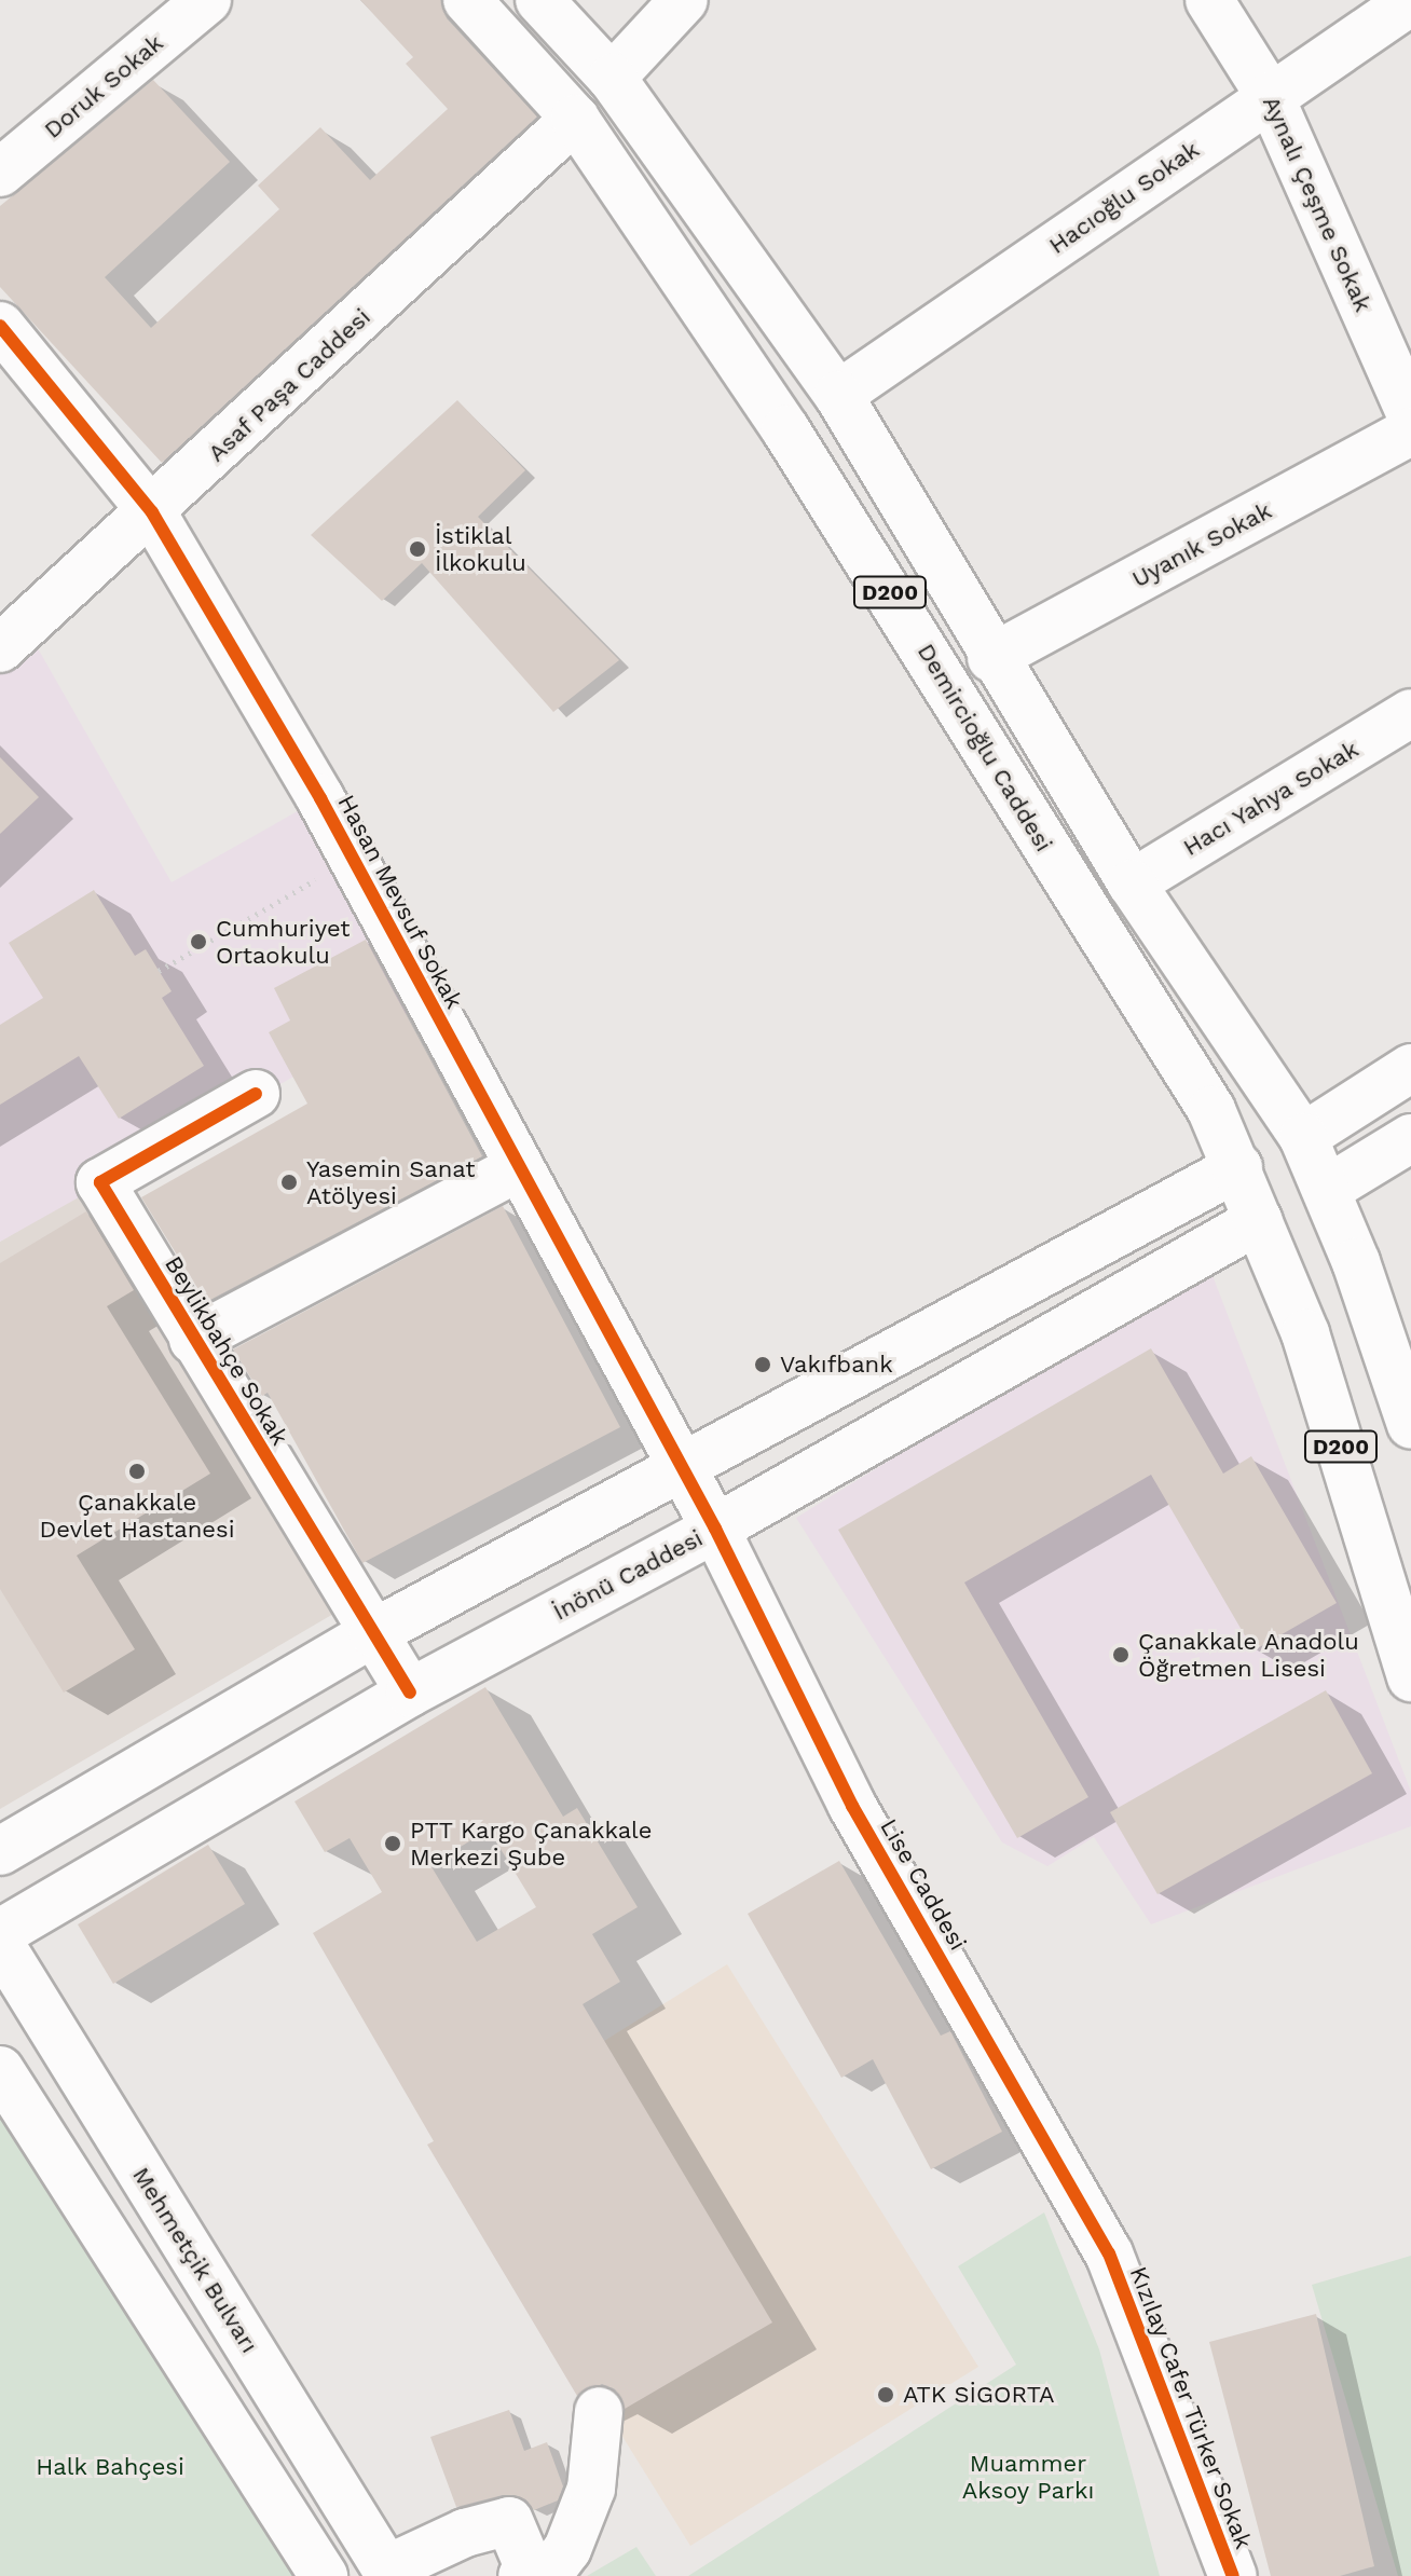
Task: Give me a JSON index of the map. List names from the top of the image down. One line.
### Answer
{"streets":{"main road":["Doruk Sokak","Hacıoğlu Sokak","Aynalı Çeşme Sokak","Asaf Paşa Caddesi","Uyanık Sokak","D200","Demircioğlu Caddesi","Hacı Yahya Sokak","Hasan Mevsuf Sokak","Beylikbahçe Sokak","İnönü Caddesi","Lise Caddesi","Mehmetçik Bulvarı","Kızılay Cafer Türker Sokak"]},"crossings":[["Hacıoğlu Sokak","Aynalı Çeşme Sokak"],["Hacıoğlu Sokak","D200"],["Asaf Paşa Caddesi","Demircioğlu Caddesi"],["Asaf Paşa Caddesi","Hasan Mevsuf Sokak"],["Uyanık Sokak","D200"],["D200","Demircioğlu Caddesi"],["D200","Hacı Yahya Sokak"],["D200","İnönü Caddesi"],["Demircioğlu Caddesi","İnönü Caddesi"],["Hasan Mevsuf Sokak","Beylikbahçe Sokak"],["Hasan Mevsuf Sokak","İnönü Caddesi"],["Hasan Mevsuf Sokak","Lise Caddesi"],["Beylikbahçe Sokak","İnönü Caddesi"],["İnönü Caddesi","Lise Caddesi"],["Lise Caddesi","Kızılay Cafer Türker Sokak"]],"parks":["Muammer Aksoy Parkı","Halk Bahçesi"],"places":["İstiklal İlkokulu","Cumhuriyet Ortaokulu","Yasemin Sanat Atölyesi","Vakıfbank","Çanakkale Devlet Hastanesi","Çanakkale Anadolu Öğretmen Lisesi","PTT Kargo Çanakkale Merkezi Şube","ATK SİGORTA"]}
